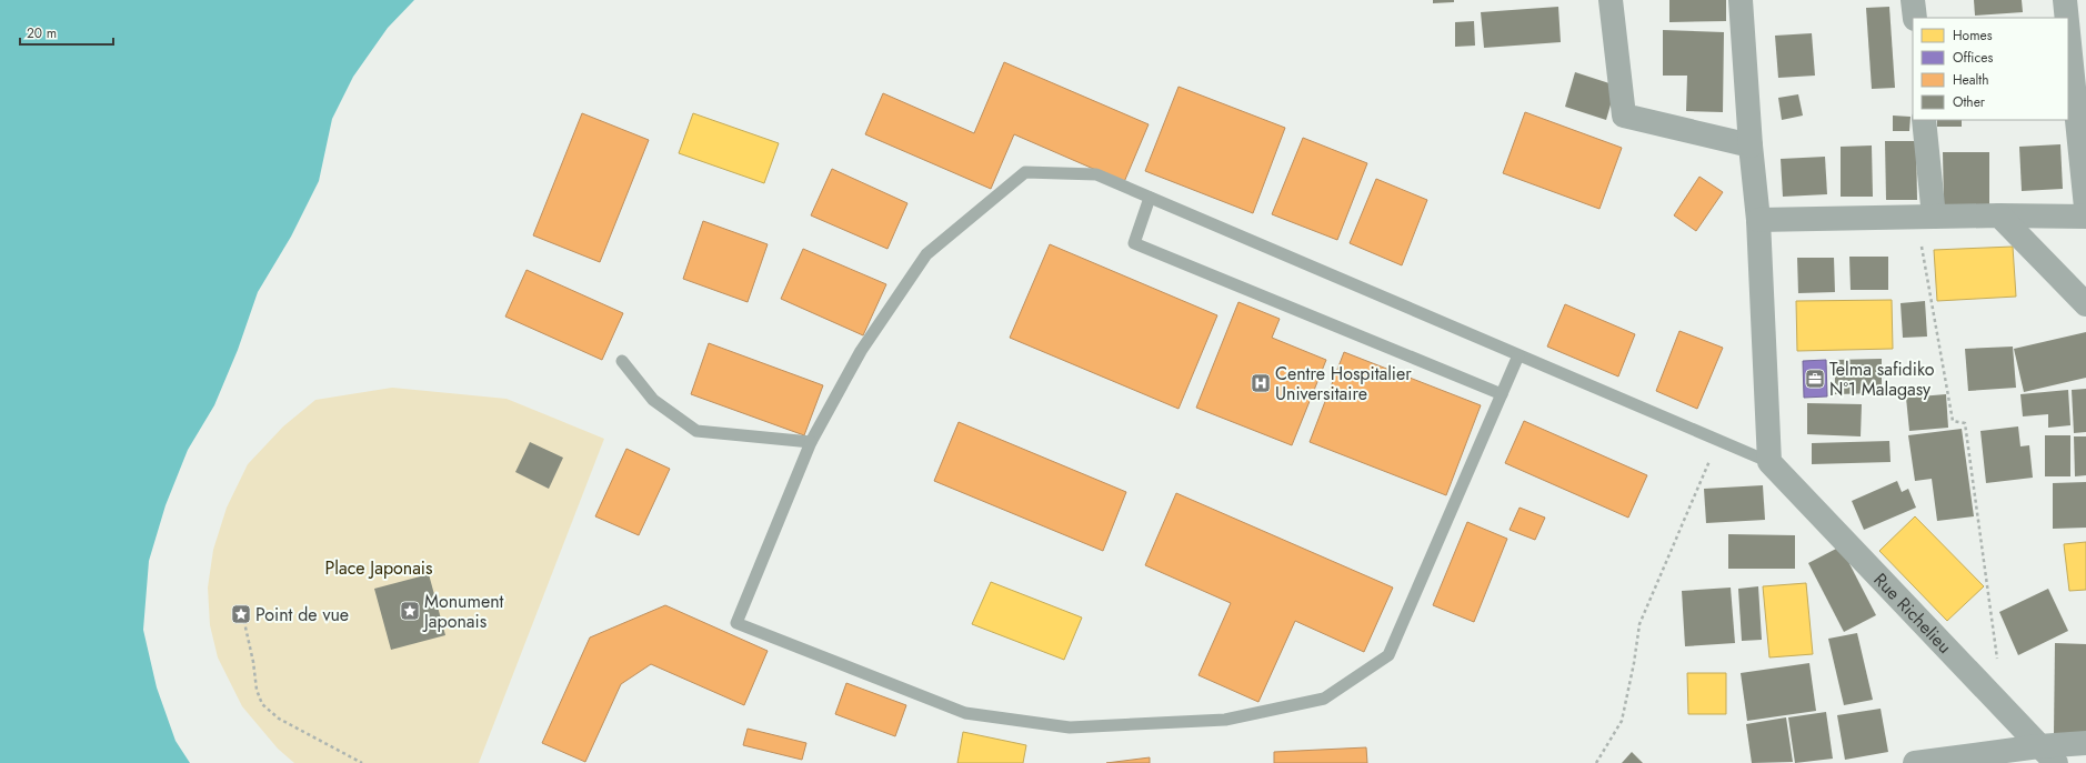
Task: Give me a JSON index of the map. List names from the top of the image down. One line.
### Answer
{"streets":{"street":["Rue Richelieu"]},"parks":["Place Japonais"],"places":{"office":["Telma safidiko N°1 Malagasy"],"hospital":["Centre Hospitalier Universitaire"],"place":["Monument Japonais","Point de vue"]},"legend":["Homes","Offices","Health","Other"],"scale_bar":"20 m"}
